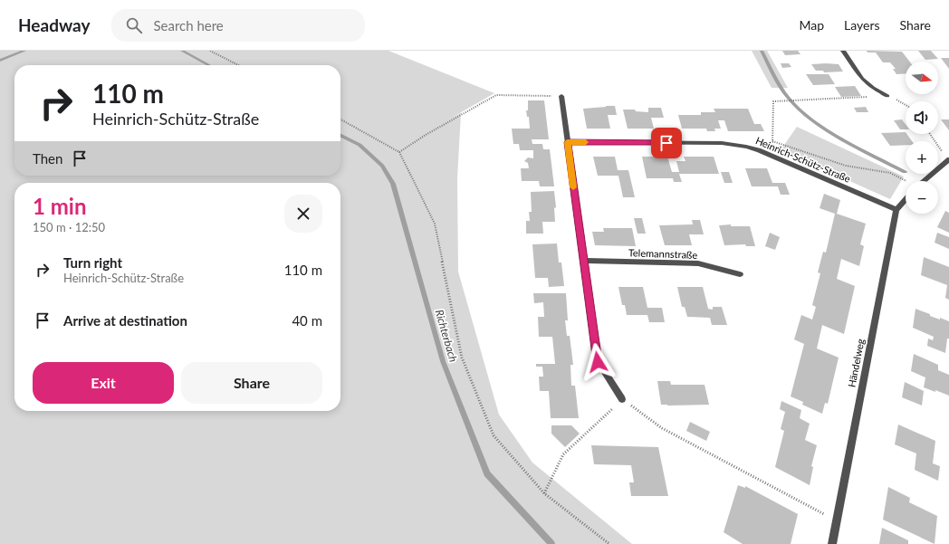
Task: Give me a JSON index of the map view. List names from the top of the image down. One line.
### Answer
{"streets":{"street":["Heinrich-Schütz-Straße","Telemannstraße","Händelweg"]},"crossings":[["Heinrich-Schütz-Straße","Händelweg"]],"water":["Richterbach"],"north":"right","page":{"header":"Headway","search":"Search here","nav":["Map","Layers","Share"],"map_buttons":["+","−"],"turn":["110 m","Heinrich-Schütz-Straße"],"then":"Then","heading":["1 min","150 m · 12:50"],"list":[{"name":"Turn right","note":"Heinrich-Schütz-Straße","value":"110 m"},{"name":"Arrive at destination","value":"40 m"}],"buttons":["Exit","Share"]}}
